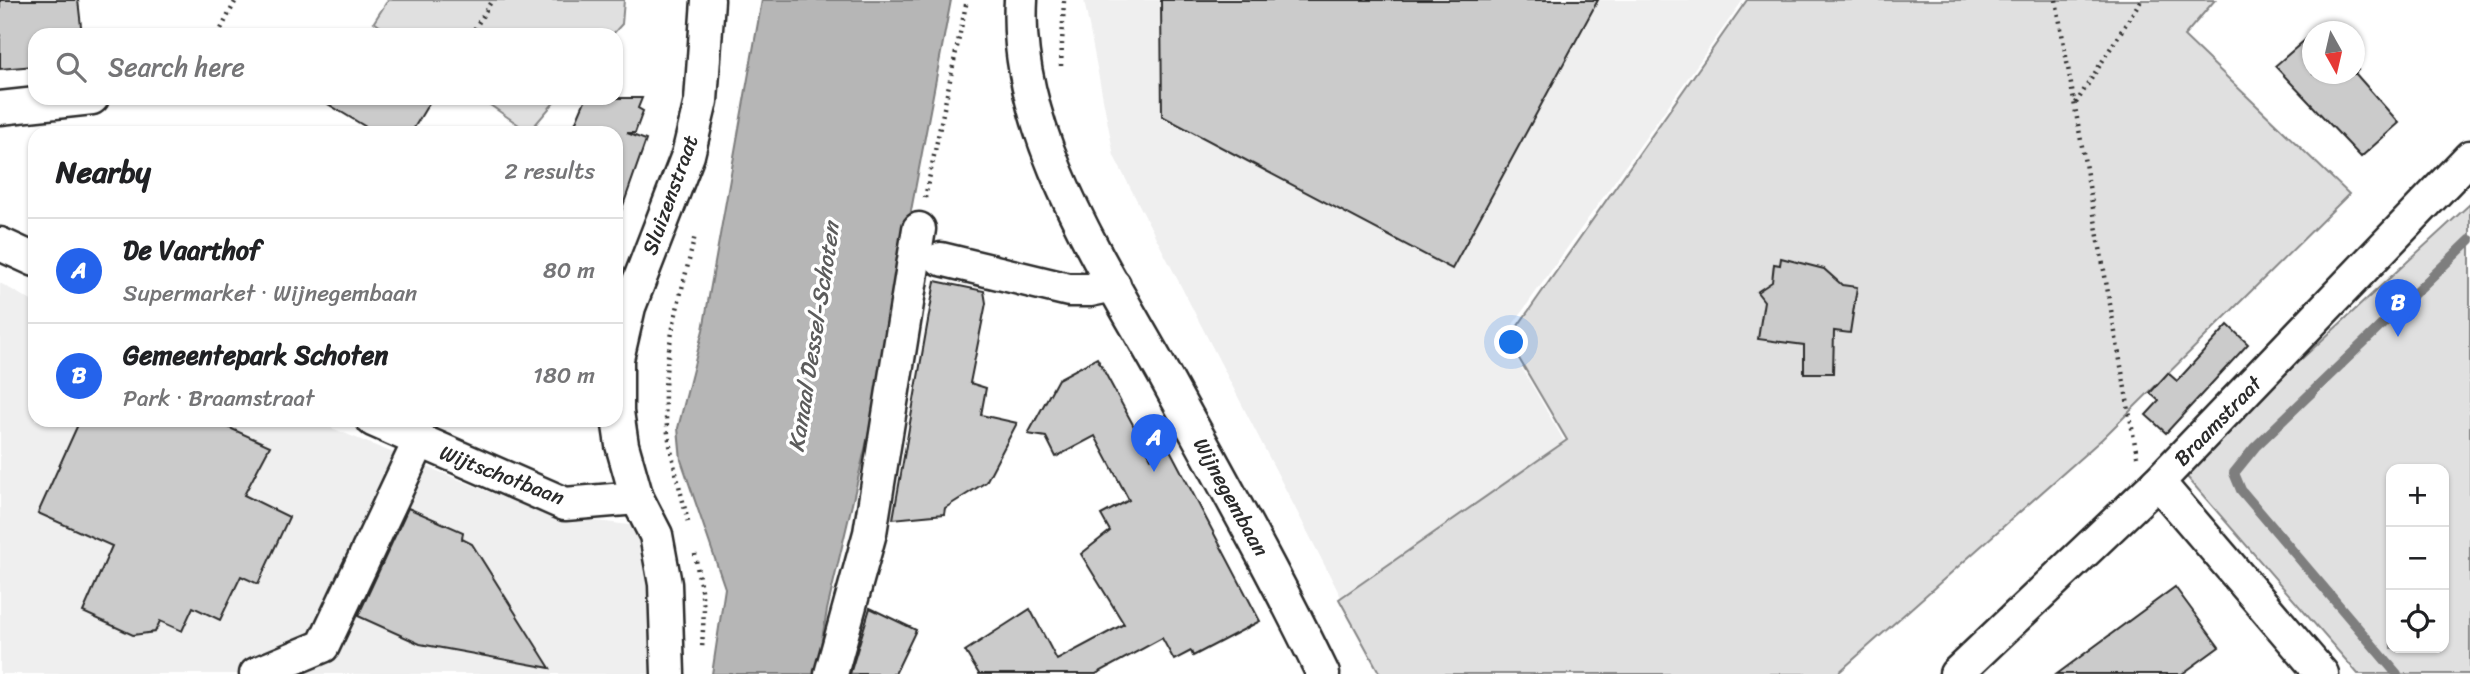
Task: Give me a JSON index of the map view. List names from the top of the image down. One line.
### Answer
{"streets":{"street":["Sluizenstraat","Braamstraat","Wijtschotbaan","Wijnegembaan"]},"crossings":[["Sluizenstraat","Wijtschotbaan"]],"water":["Kanaal Dessel-Schoten"],"north":"bottom","page":{"search":"Search here","heading":["Nearby","2 results"],"list":[{"mark":"A","name":"De Vaarthof","note":"Supermarket · Wijnegembaan","value":"80 m"},{"mark":"B","name":"Gemeentepark Schoten","note":"Park · Braamstraat","value":"180 m"}],"pins":["B","A"],"map_buttons":["+","−"]}}
